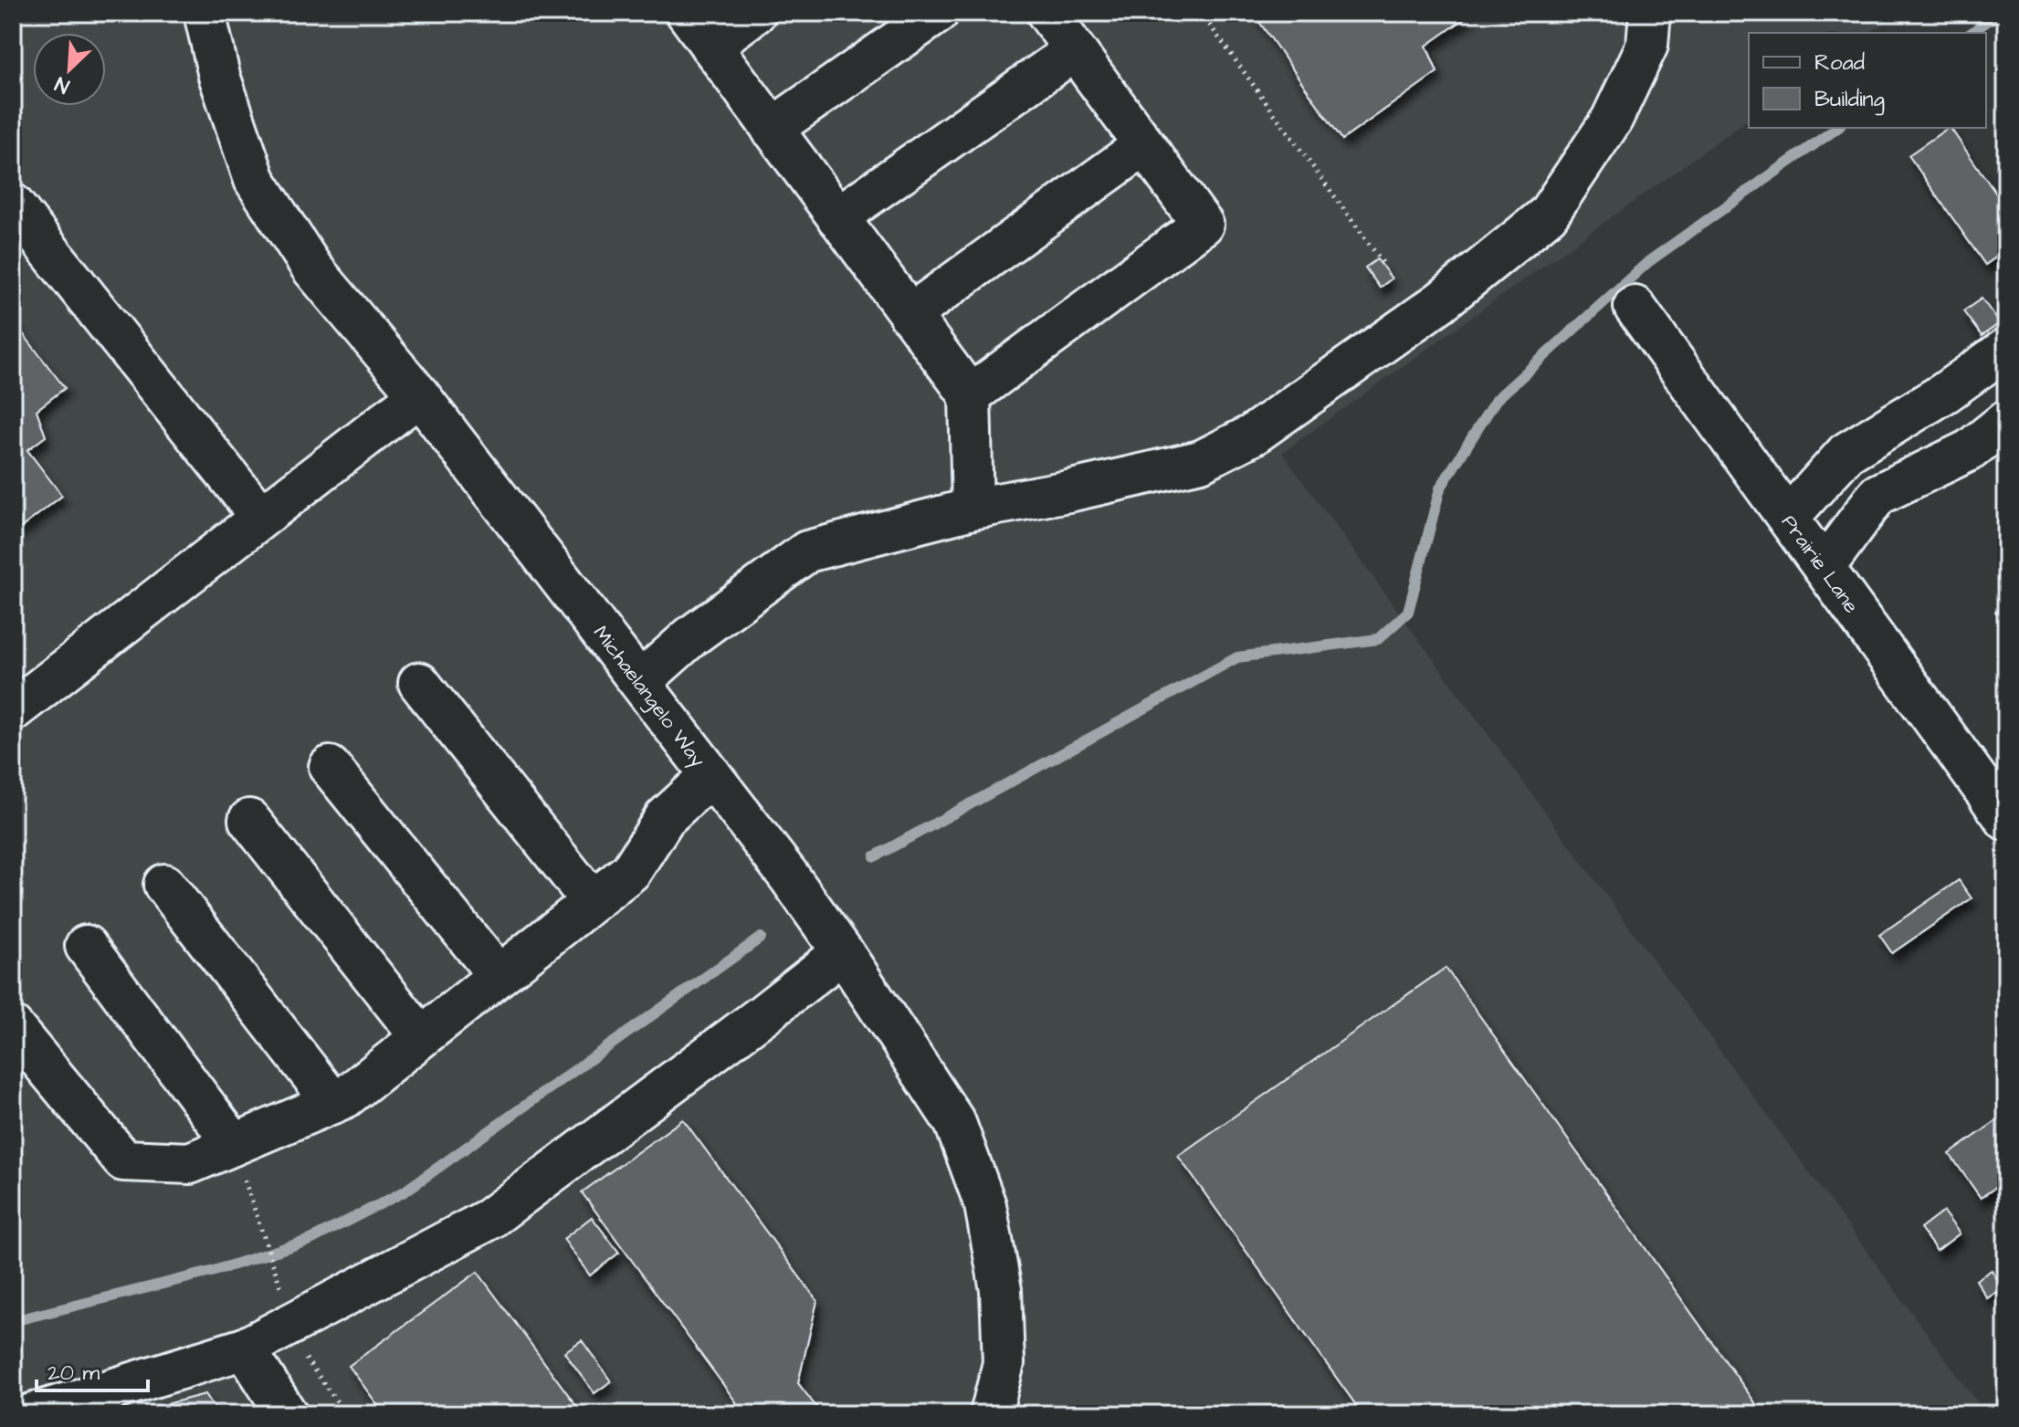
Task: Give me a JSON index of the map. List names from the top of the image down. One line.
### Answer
{"streets":{"street":["Prairie Lane","Michaelangelo Way"]},"legend":["Road","Building"],"scale_bar":"20 m","north":"bottom left"}
